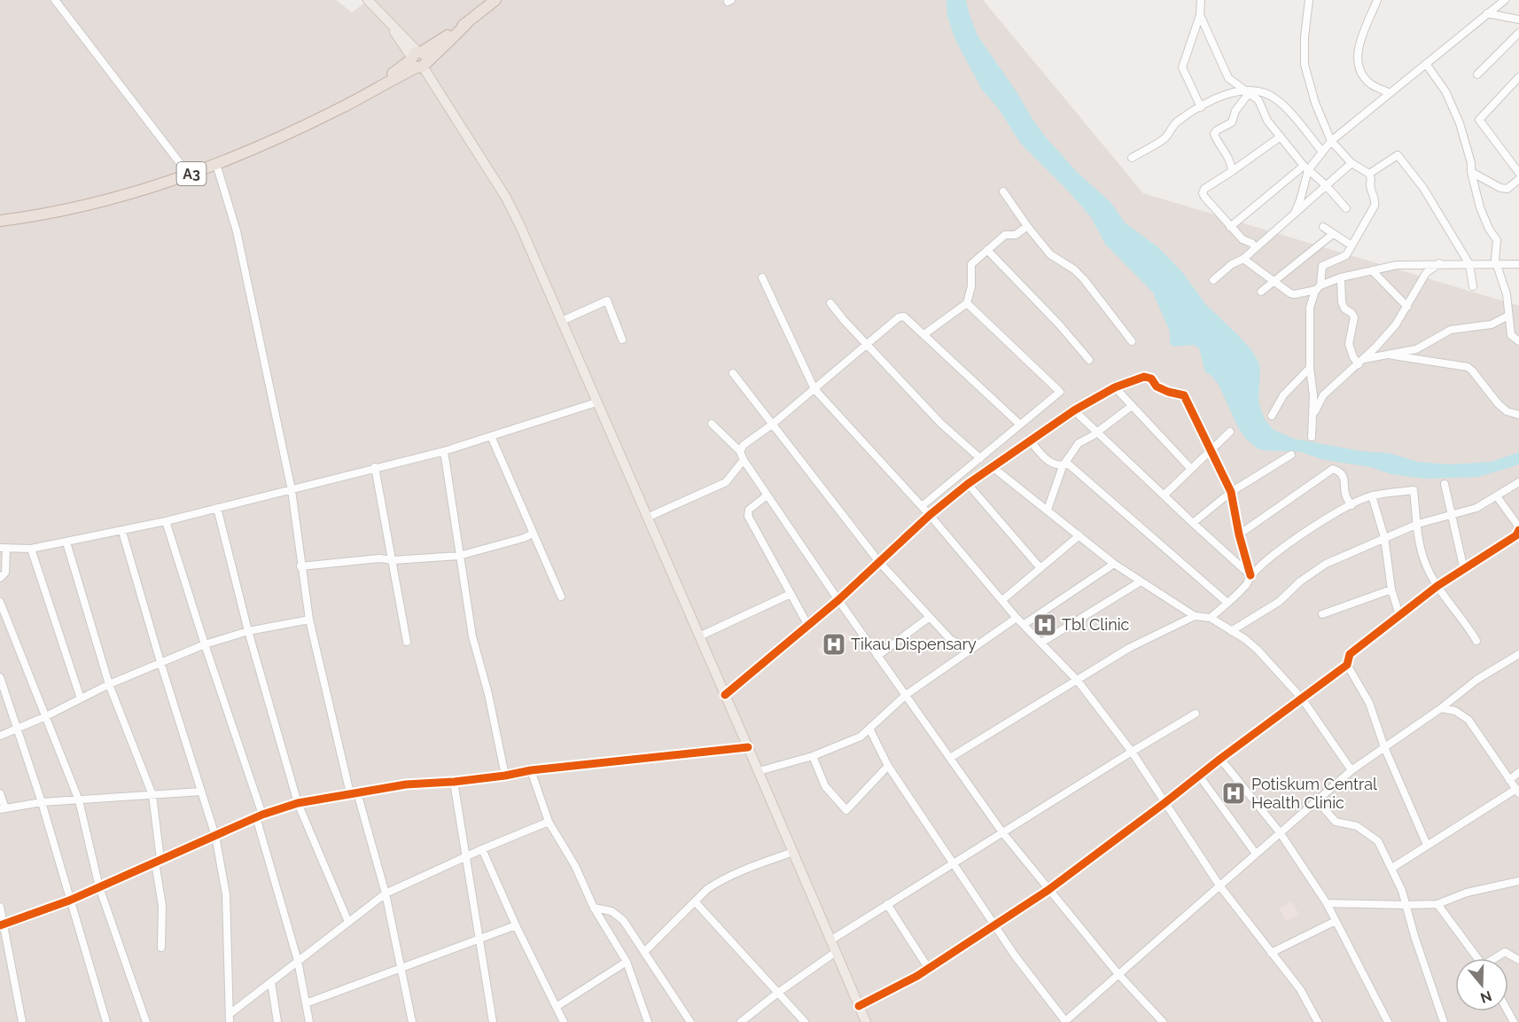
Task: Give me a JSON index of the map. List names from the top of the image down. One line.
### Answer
{"streets":{"highway":["A3"]},"places":{"hospital":["Tbl Clinic","Tikau Dispensary","Potiskum Central Health Clinic"]},"north":"bottom"}
